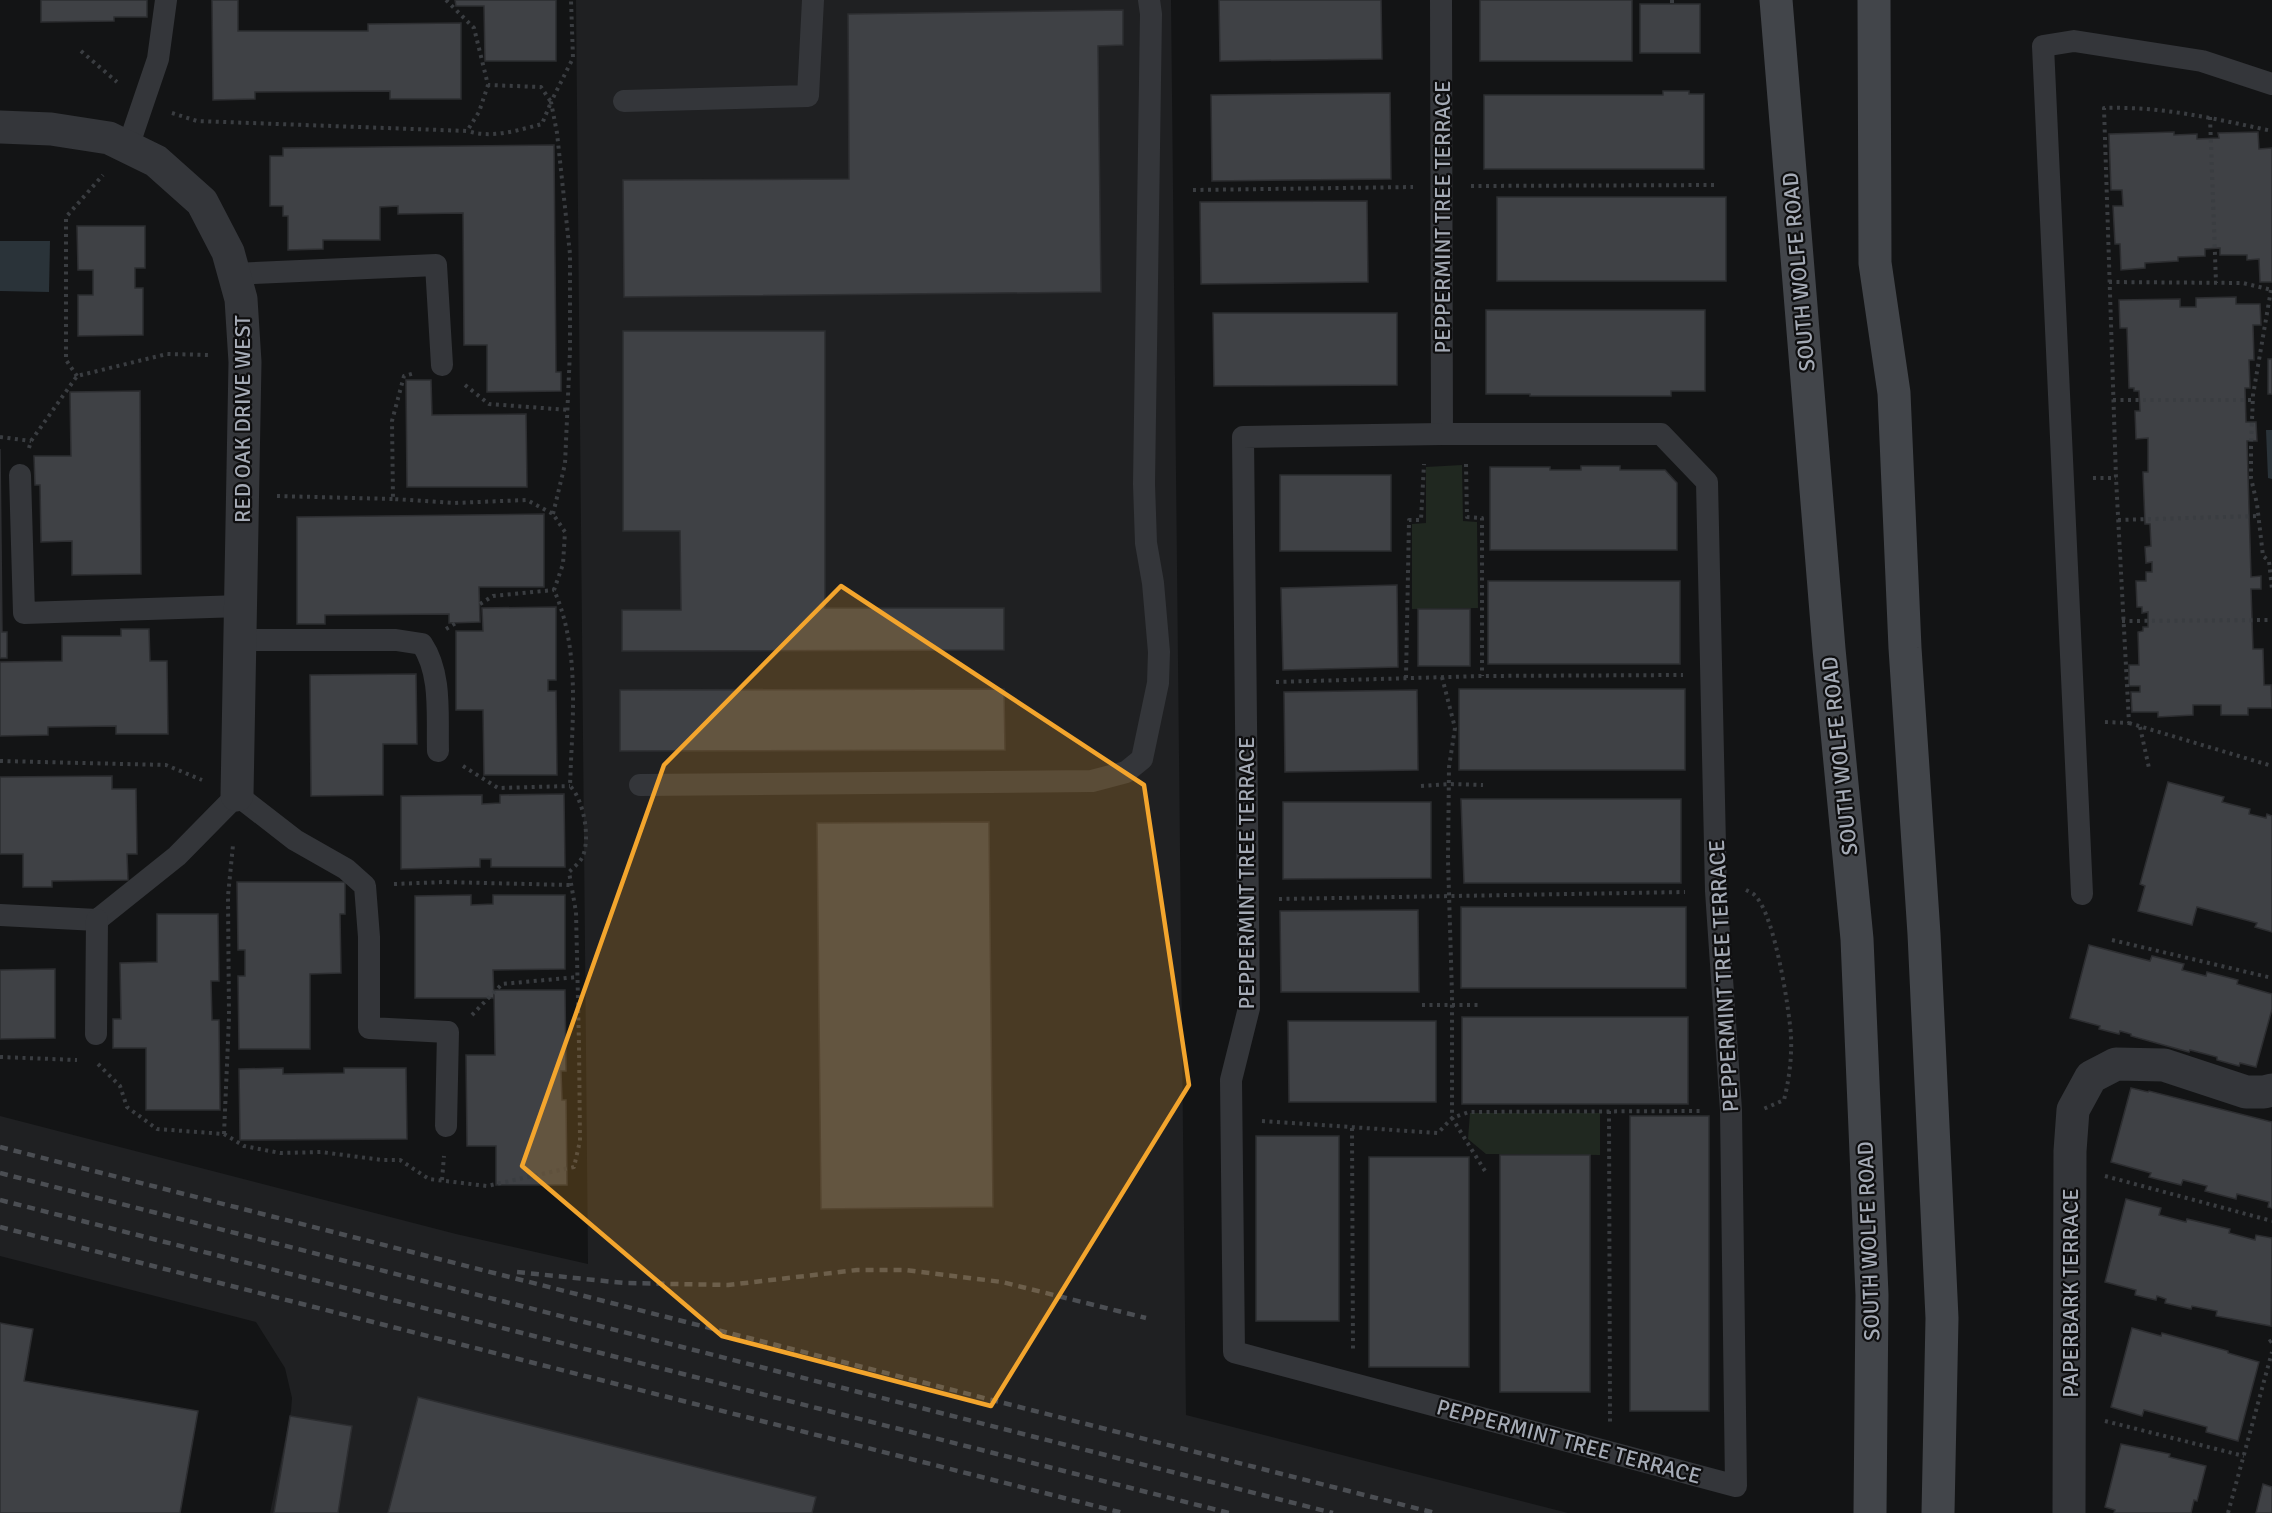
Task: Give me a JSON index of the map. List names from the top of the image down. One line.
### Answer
{"streets":{"main road":["SOUTH WOLFE ROAD"],"street":["RED OAK DRIVE WEST","PAPERBARK TERRACE"],"lane":["PEPPERMINT TREE TERRACE"]}}
